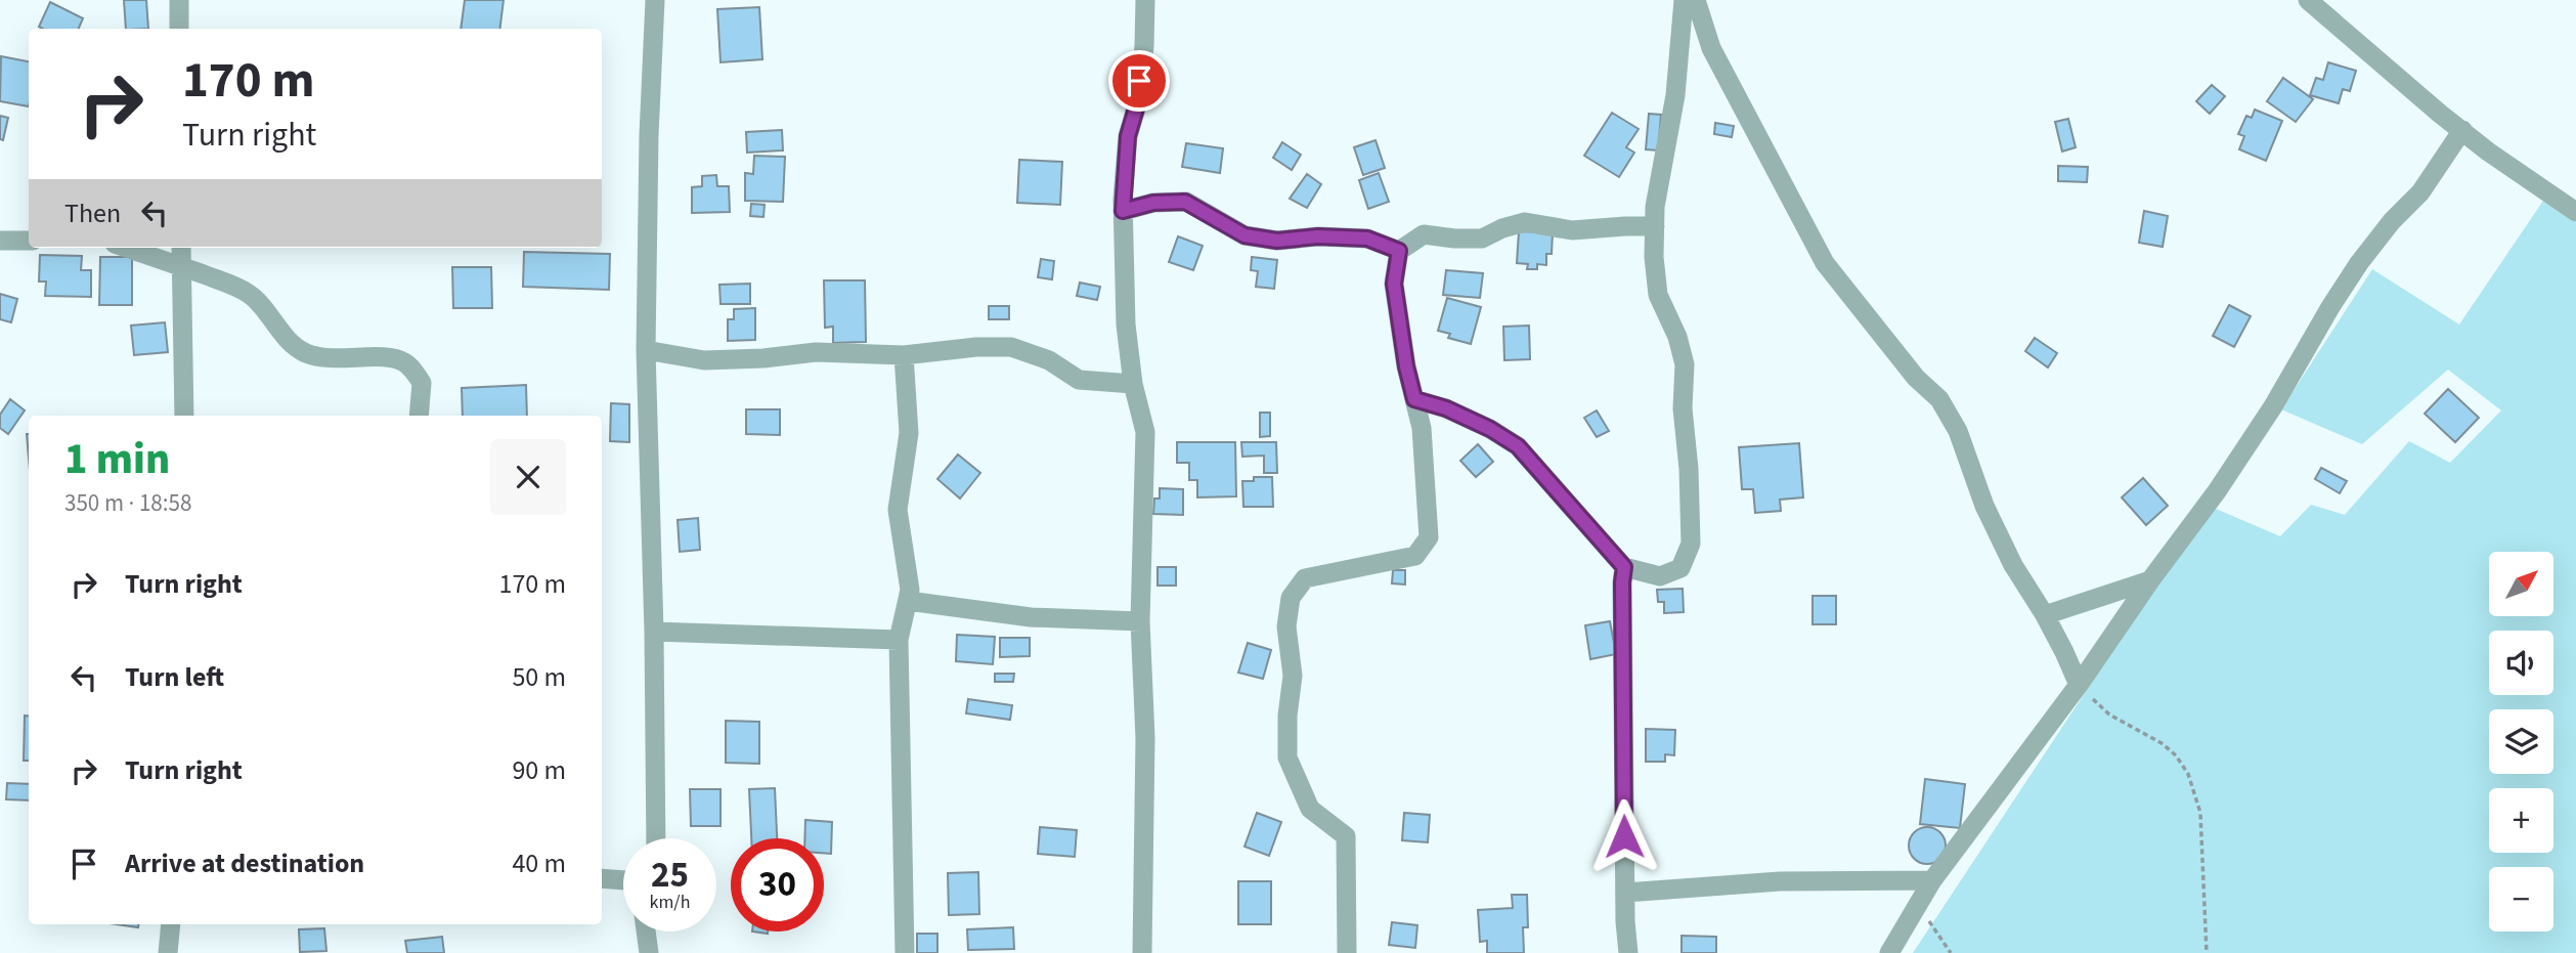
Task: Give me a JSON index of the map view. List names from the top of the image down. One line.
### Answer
{"north":"top right","page":{"turn":["170 m","Turn right"],"then":"Then","heading":["1 min","350 m · 18:58"],"list":[{"name":"Turn right","value":"170 m"},{"name":"Turn left","value":"50 m"},{"name":"Turn right","value":"90 m"},{"name":"Arrive at destination","value":"40 m"}],"map_buttons":["+","−"],"speed":"25 km/h","limit":"30"}}
